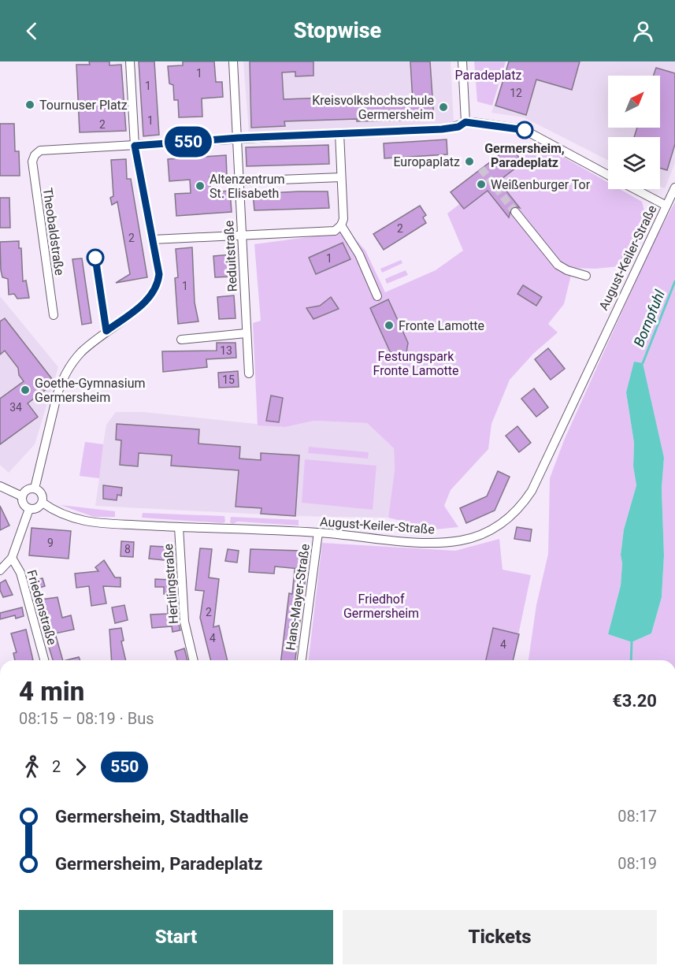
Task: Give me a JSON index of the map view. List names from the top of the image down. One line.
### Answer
{"streets":{"street":["Theobaldstraße","Reduitstraße","August-Keiler-Straße","Hertlingstraße","Hans-Mayer-Straße","Friedenstraße"]},"crossings":[["August-Keiler-Straße","Hertlingstraße"],["August-Keiler-Straße","Hans-Mayer-Straße"]],"water":["Bornpfuhl"],"parks":["Paradeplatz","Festungspark Fronte Lamotte","Friedhof Germersheim"],"places":["Tournuser Platz","Kreisvolkshochschule Germersheim","Germersheim, Paradeplatz","Europaplatz","Weißenburger Tor","Altenzentrum St. Elisabeth","Fronte Lamotte","Goethe-Gymnasium Germersheim"],"lines":["bus line 550"],"house_numbers":["1","1","12","1","2","2","2","1","1","13","15","34","9","8","2","4","4"],"north":"top right","page":{"header":"Stopwise","on_map":"550","heading":["4 min","08:15 – 08:19 · Bus","€3.20"],"legs":["2","550"],"list":[{"name":"Germersheim, Stadthalle","value":"08:17"},{"name":"Germersheim, Paradeplatz","value":"08:19"}],"buttons":["Start","Tickets"]}}
